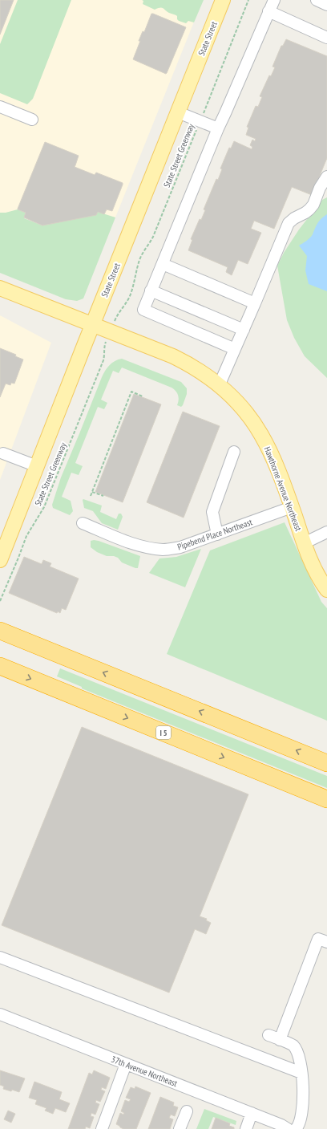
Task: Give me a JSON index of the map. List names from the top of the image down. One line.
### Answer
{"streets":{"highway":["I 5"],"main road":["State Street","Hawthorne Avenue Northeast"],"street":["Pipebend Place Northeast","37th Avenue Northeast"],"path":["State Street Greenway"]},"crossings":[["State Street","Hawthorne Avenue Northeast"],["Hawthorne Avenue Northeast","Pipebend Place Northeast"]]}
